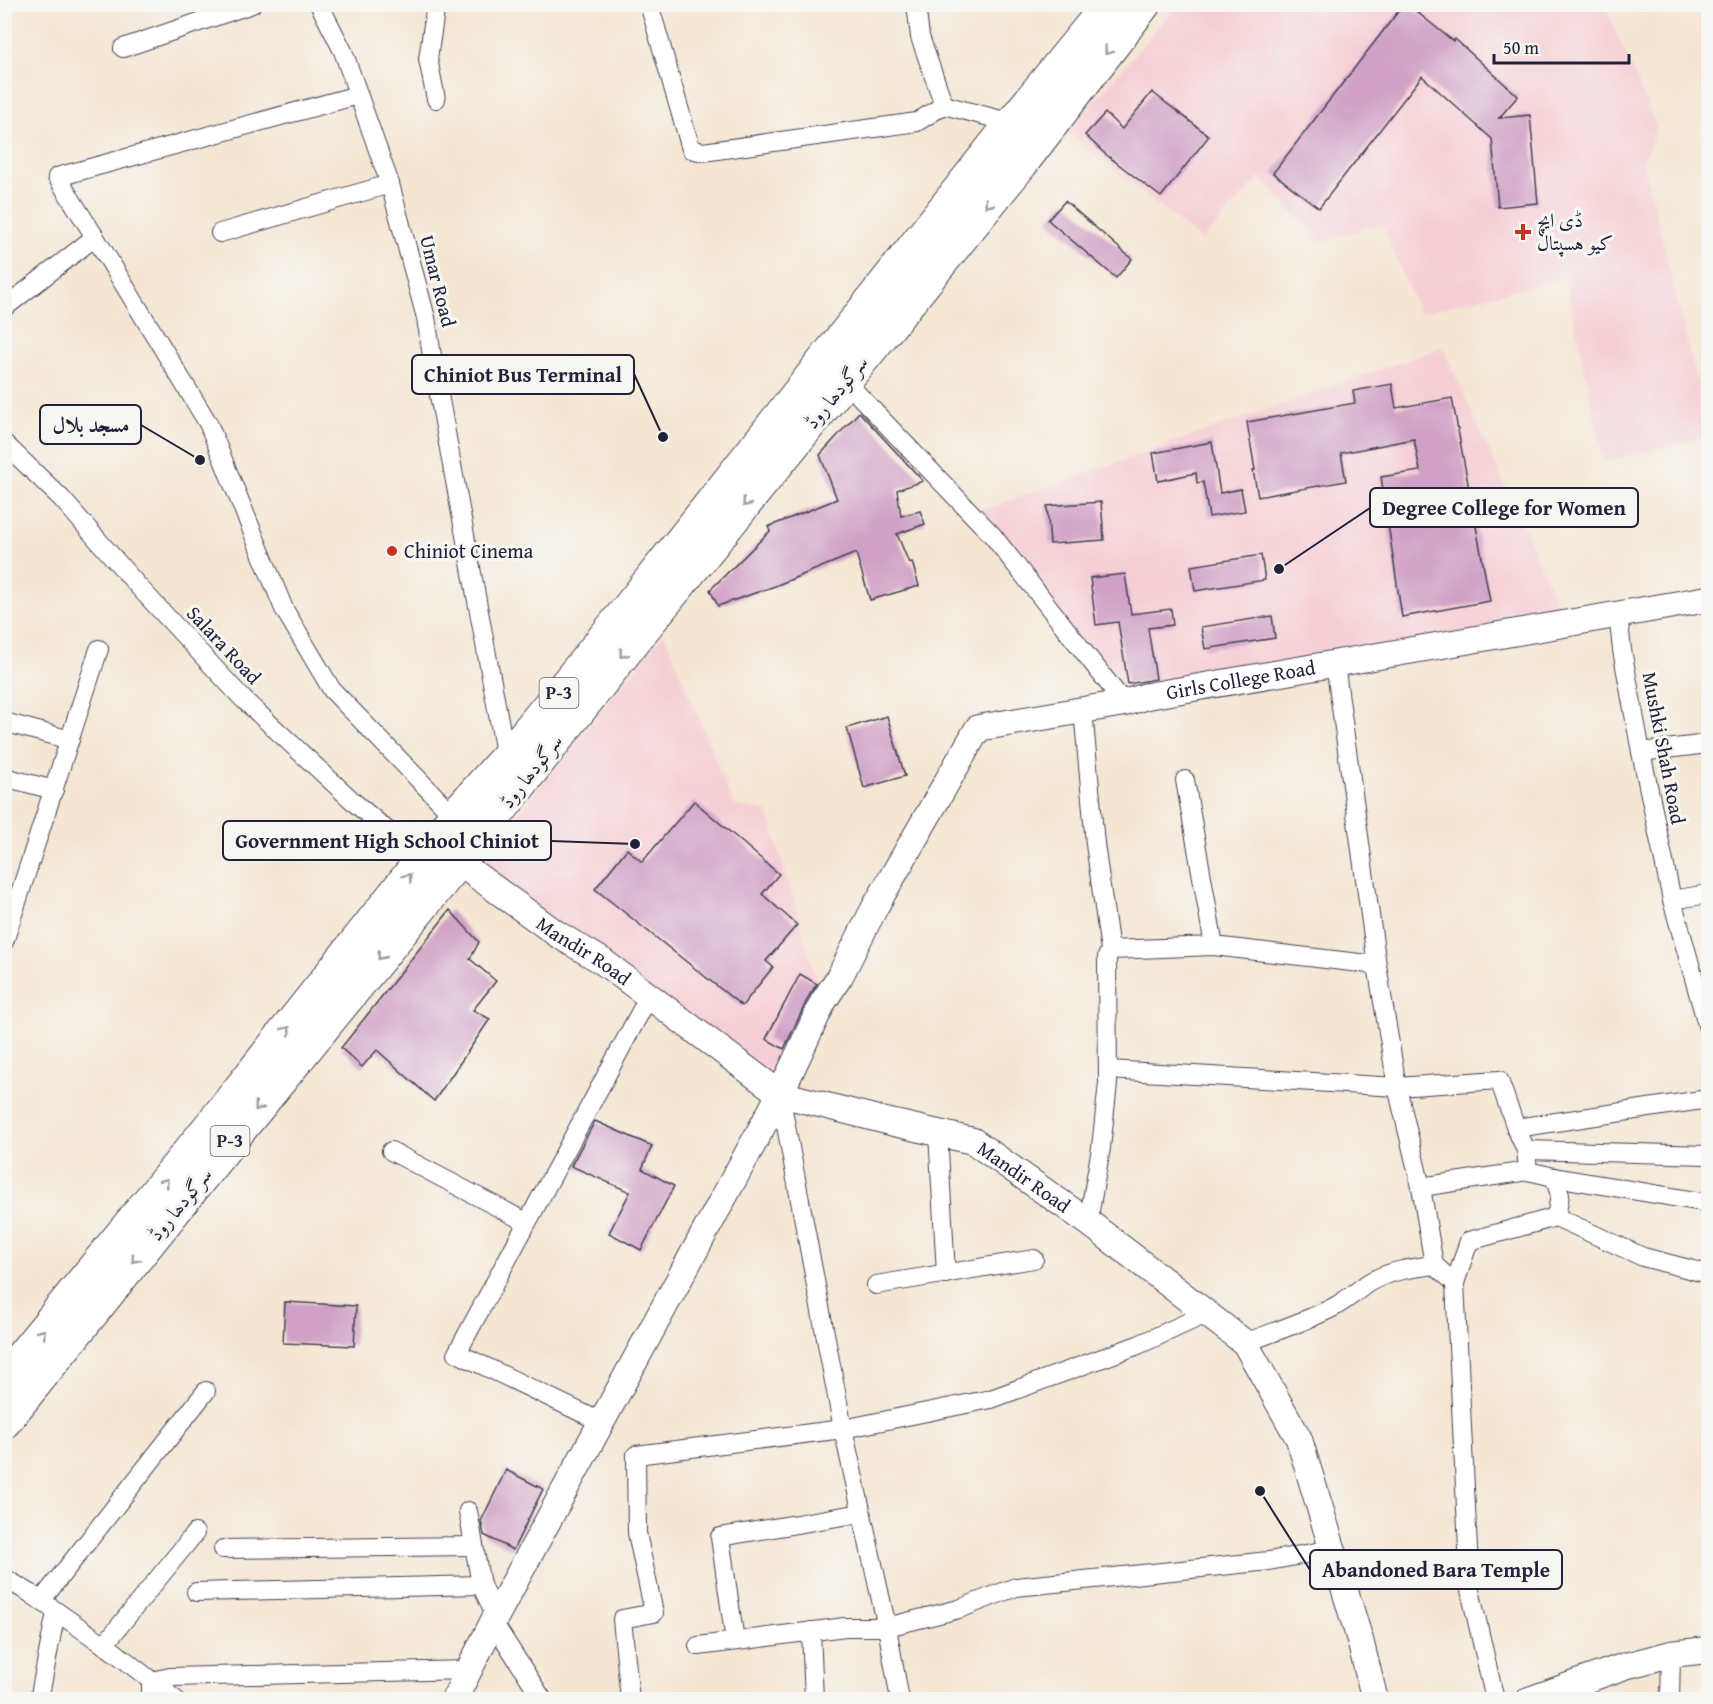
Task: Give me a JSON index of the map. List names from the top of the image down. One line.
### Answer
{"streets":{"highway":["سرگودھا روڈ","P-3"],"street":["Umar Road","Salara Road","Girls College Road","Mushki Shah Road","Mandir Road"]},"crossings":[["Umar Road","سرگودھا روڈ"],["سرگودھا روڈ","Salara Road"],["سرگودھا روڈ","Mandir Road"],["Salara Road","Mandir Road"],["Girls College Road","Mushki Shah Road"],["Girls College Road","Mandir Road"]],"places":{"health":["ڈی ایچ کیو ہسپتال"],"other":["Chiniot Bus Terminal","مسجد بلال","Chiniot Cinema","Degree College for Women","Government High School Chiniot","Abandoned Bara Temple"]},"scale_bar":"50 m"}
